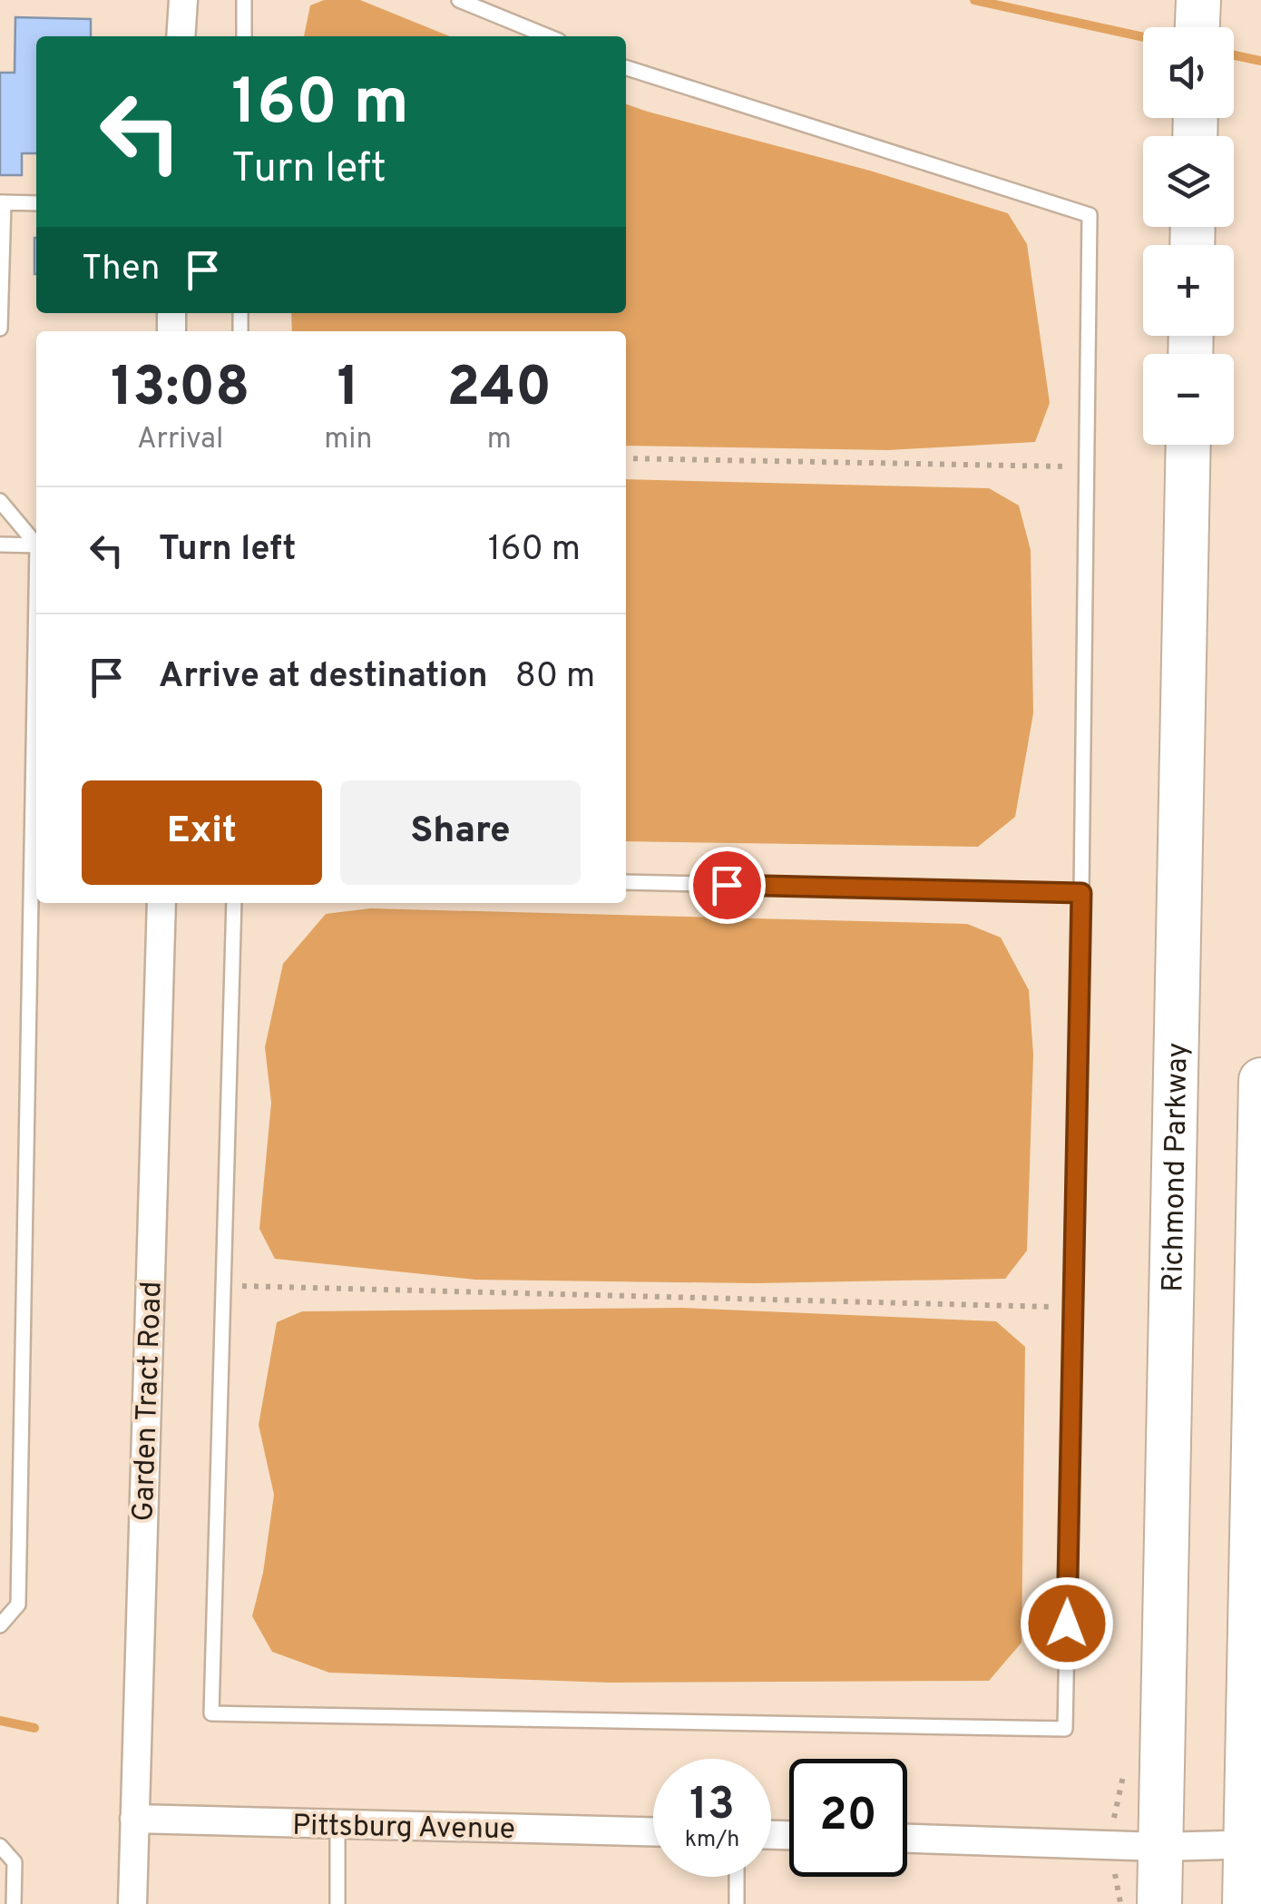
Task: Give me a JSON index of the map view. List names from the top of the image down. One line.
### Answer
{"streets":{"highway":["Richmond Parkway"],"street":["Garden Tract Road","Pittsburg Avenue"]},"crossings":[["Garden Tract Road","Pittsburg Avenue"]],"page":{"map_buttons":["+","−"],"turn":["160 m","Turn left"],"then":"Then","eta":["13:08","Arrival","1","min","240","m"],"list":[{"name":"Turn left","value":"160 m"},{"name":"Arrive at destination","value":"80 m"}],"buttons":["Exit","Share"],"speed":"13 km/h","limit":"20"}}
